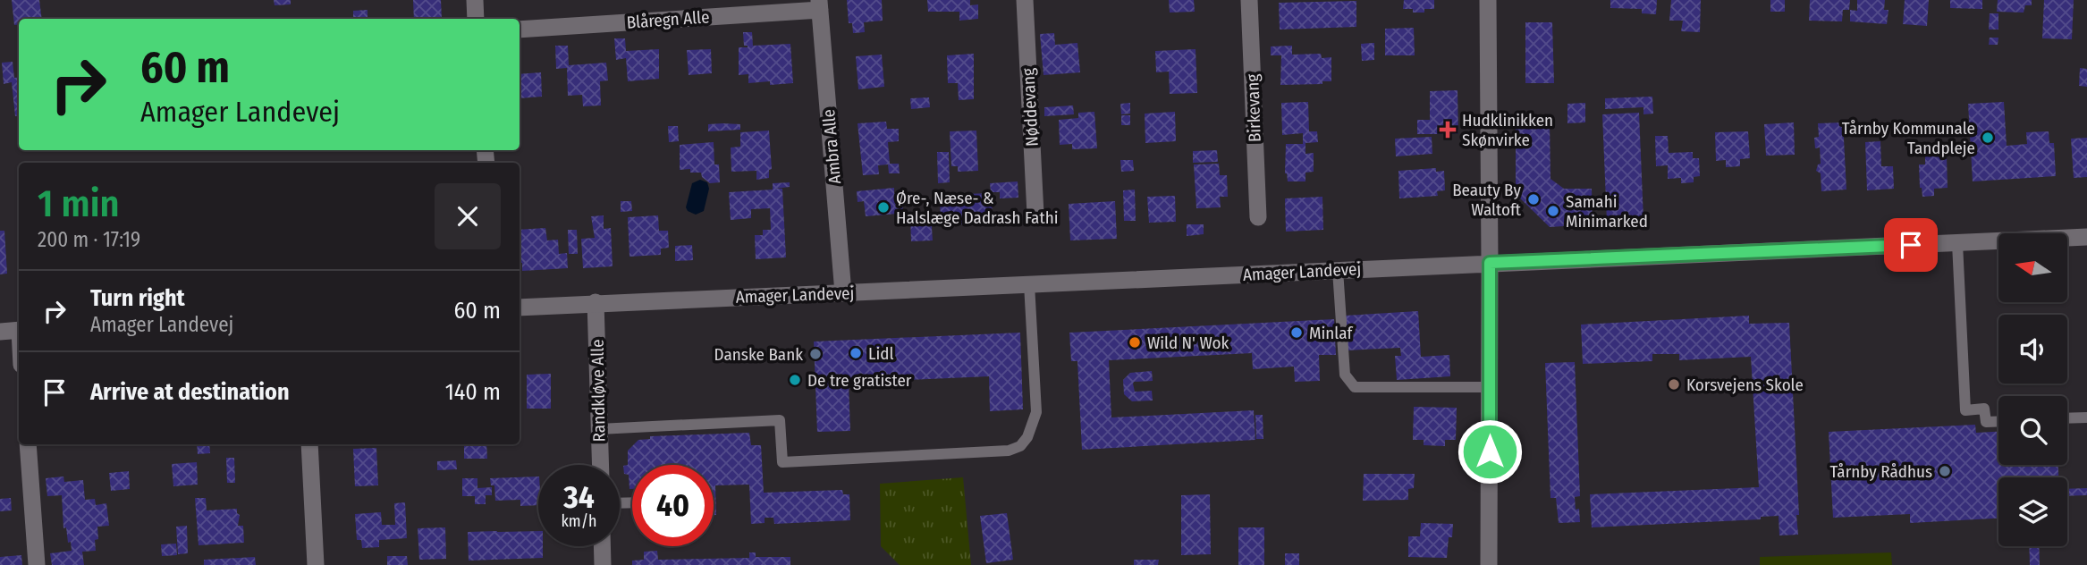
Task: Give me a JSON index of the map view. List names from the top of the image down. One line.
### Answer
{"streets":{"street":["Blåregn Alle","Nøddevang","Birkevang","Ambra Alle","Amager Landevej","Randkløve Alle"]},"crossings":[["Blåregn Alle","Ambra Alle"],["Ambra Alle","Amager Landevej"],["Amager Landevej","Randkløve Alle"]],"places":{"health":["Hudklinikken Skønvirke"],"other":["Tårnby Kommunale Tandpleje","Beauty By Waltoft","Øre-, Næse- & Halslæge Dadrash Fathi","Samahi Minimarked","Minlaf","Wild N' Wok","Lidl","Danske Bank","De tre gratister","Korsvejens Skole","Tårnby Rådhus"]},"north":"left","page":{"turn":["60 m","Amager Landevej"],"heading":["1 min","200 m · 17:19"],"list":[{"name":"Turn right","note":"Amager Landevej","value":"60 m"},{"name":"Arrive at destination","value":"140 m"}],"speed":"34 km/h","limit":"40"}}
